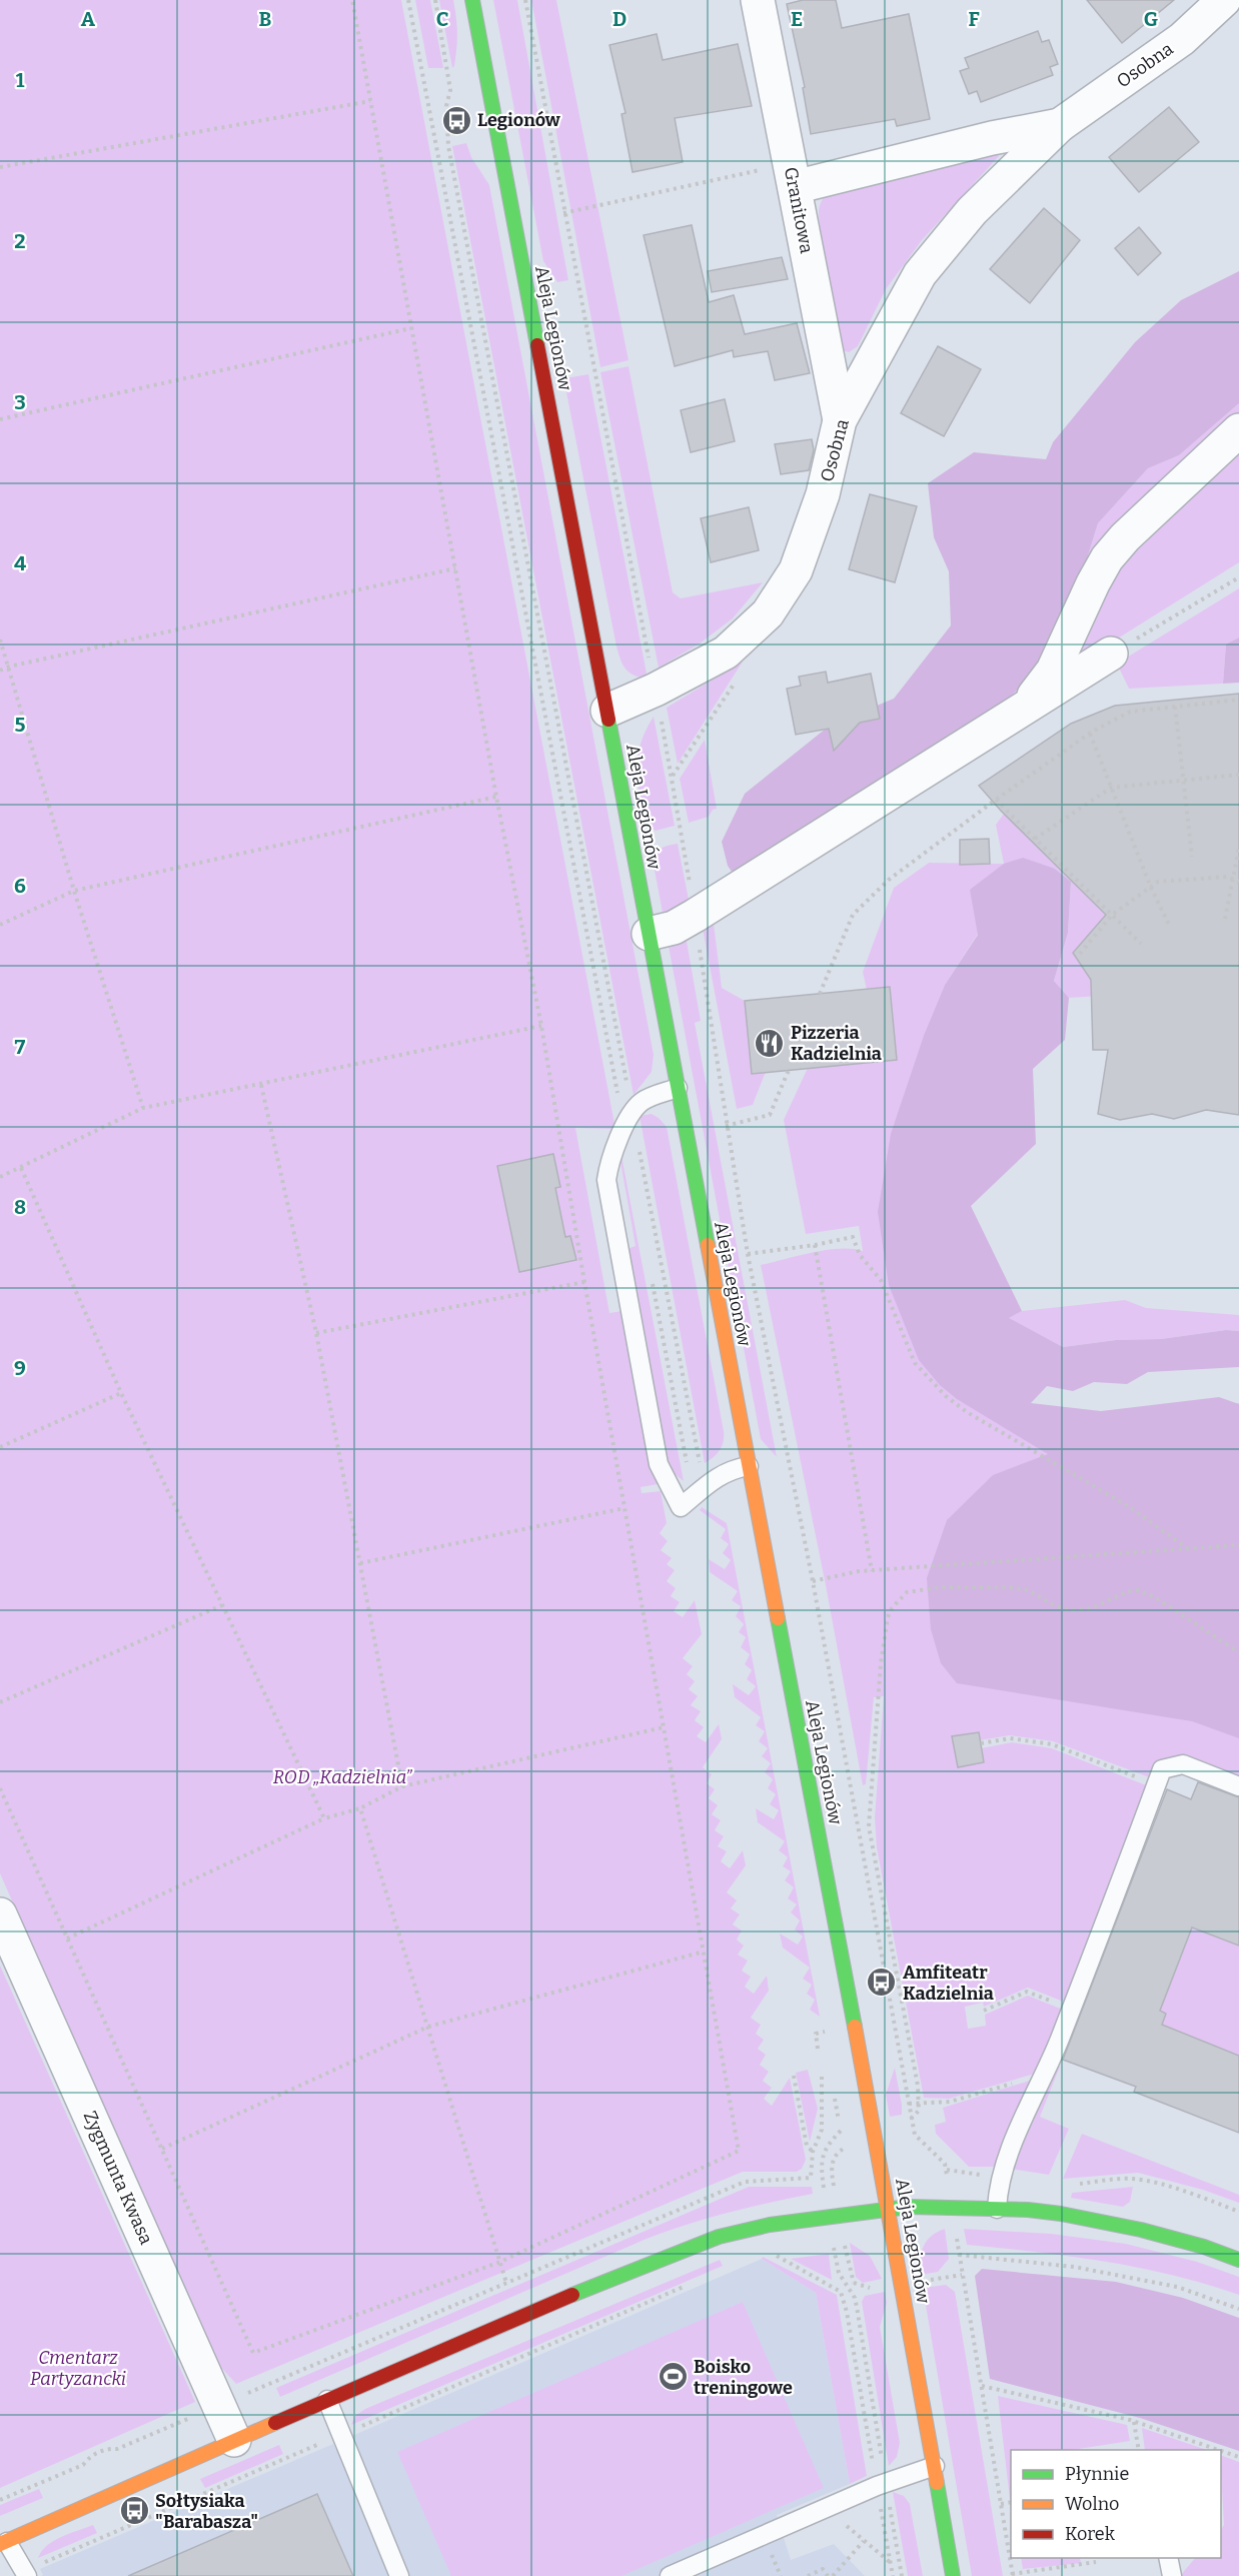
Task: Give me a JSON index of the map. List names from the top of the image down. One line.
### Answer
{"streets":{"street":["Osobna","Granitowa","Aleja Legionów","Zygmunta Kwasa"]},"crossings":[["Osobna","Granitowa"],["Osobna","Aleja Legionów"]],"parks":["ROD „Kadzielnia”","Cmentarz Partyzancki"],"places":{"bus stop":["Legionów","Amfiteatr Kadzielnia","Sołtysiaka \"Barabasza\""],"restaurant":["Pizzeria Kadzielnia"],"sports":["Boisko treningowe"]},"legend":["Płynnie","Wolno","Korek"],"grid":{"columns":["A","B","C","D","E","F","G"],"rows":["1","2","3","4","5","6","7","8","9"]}}
